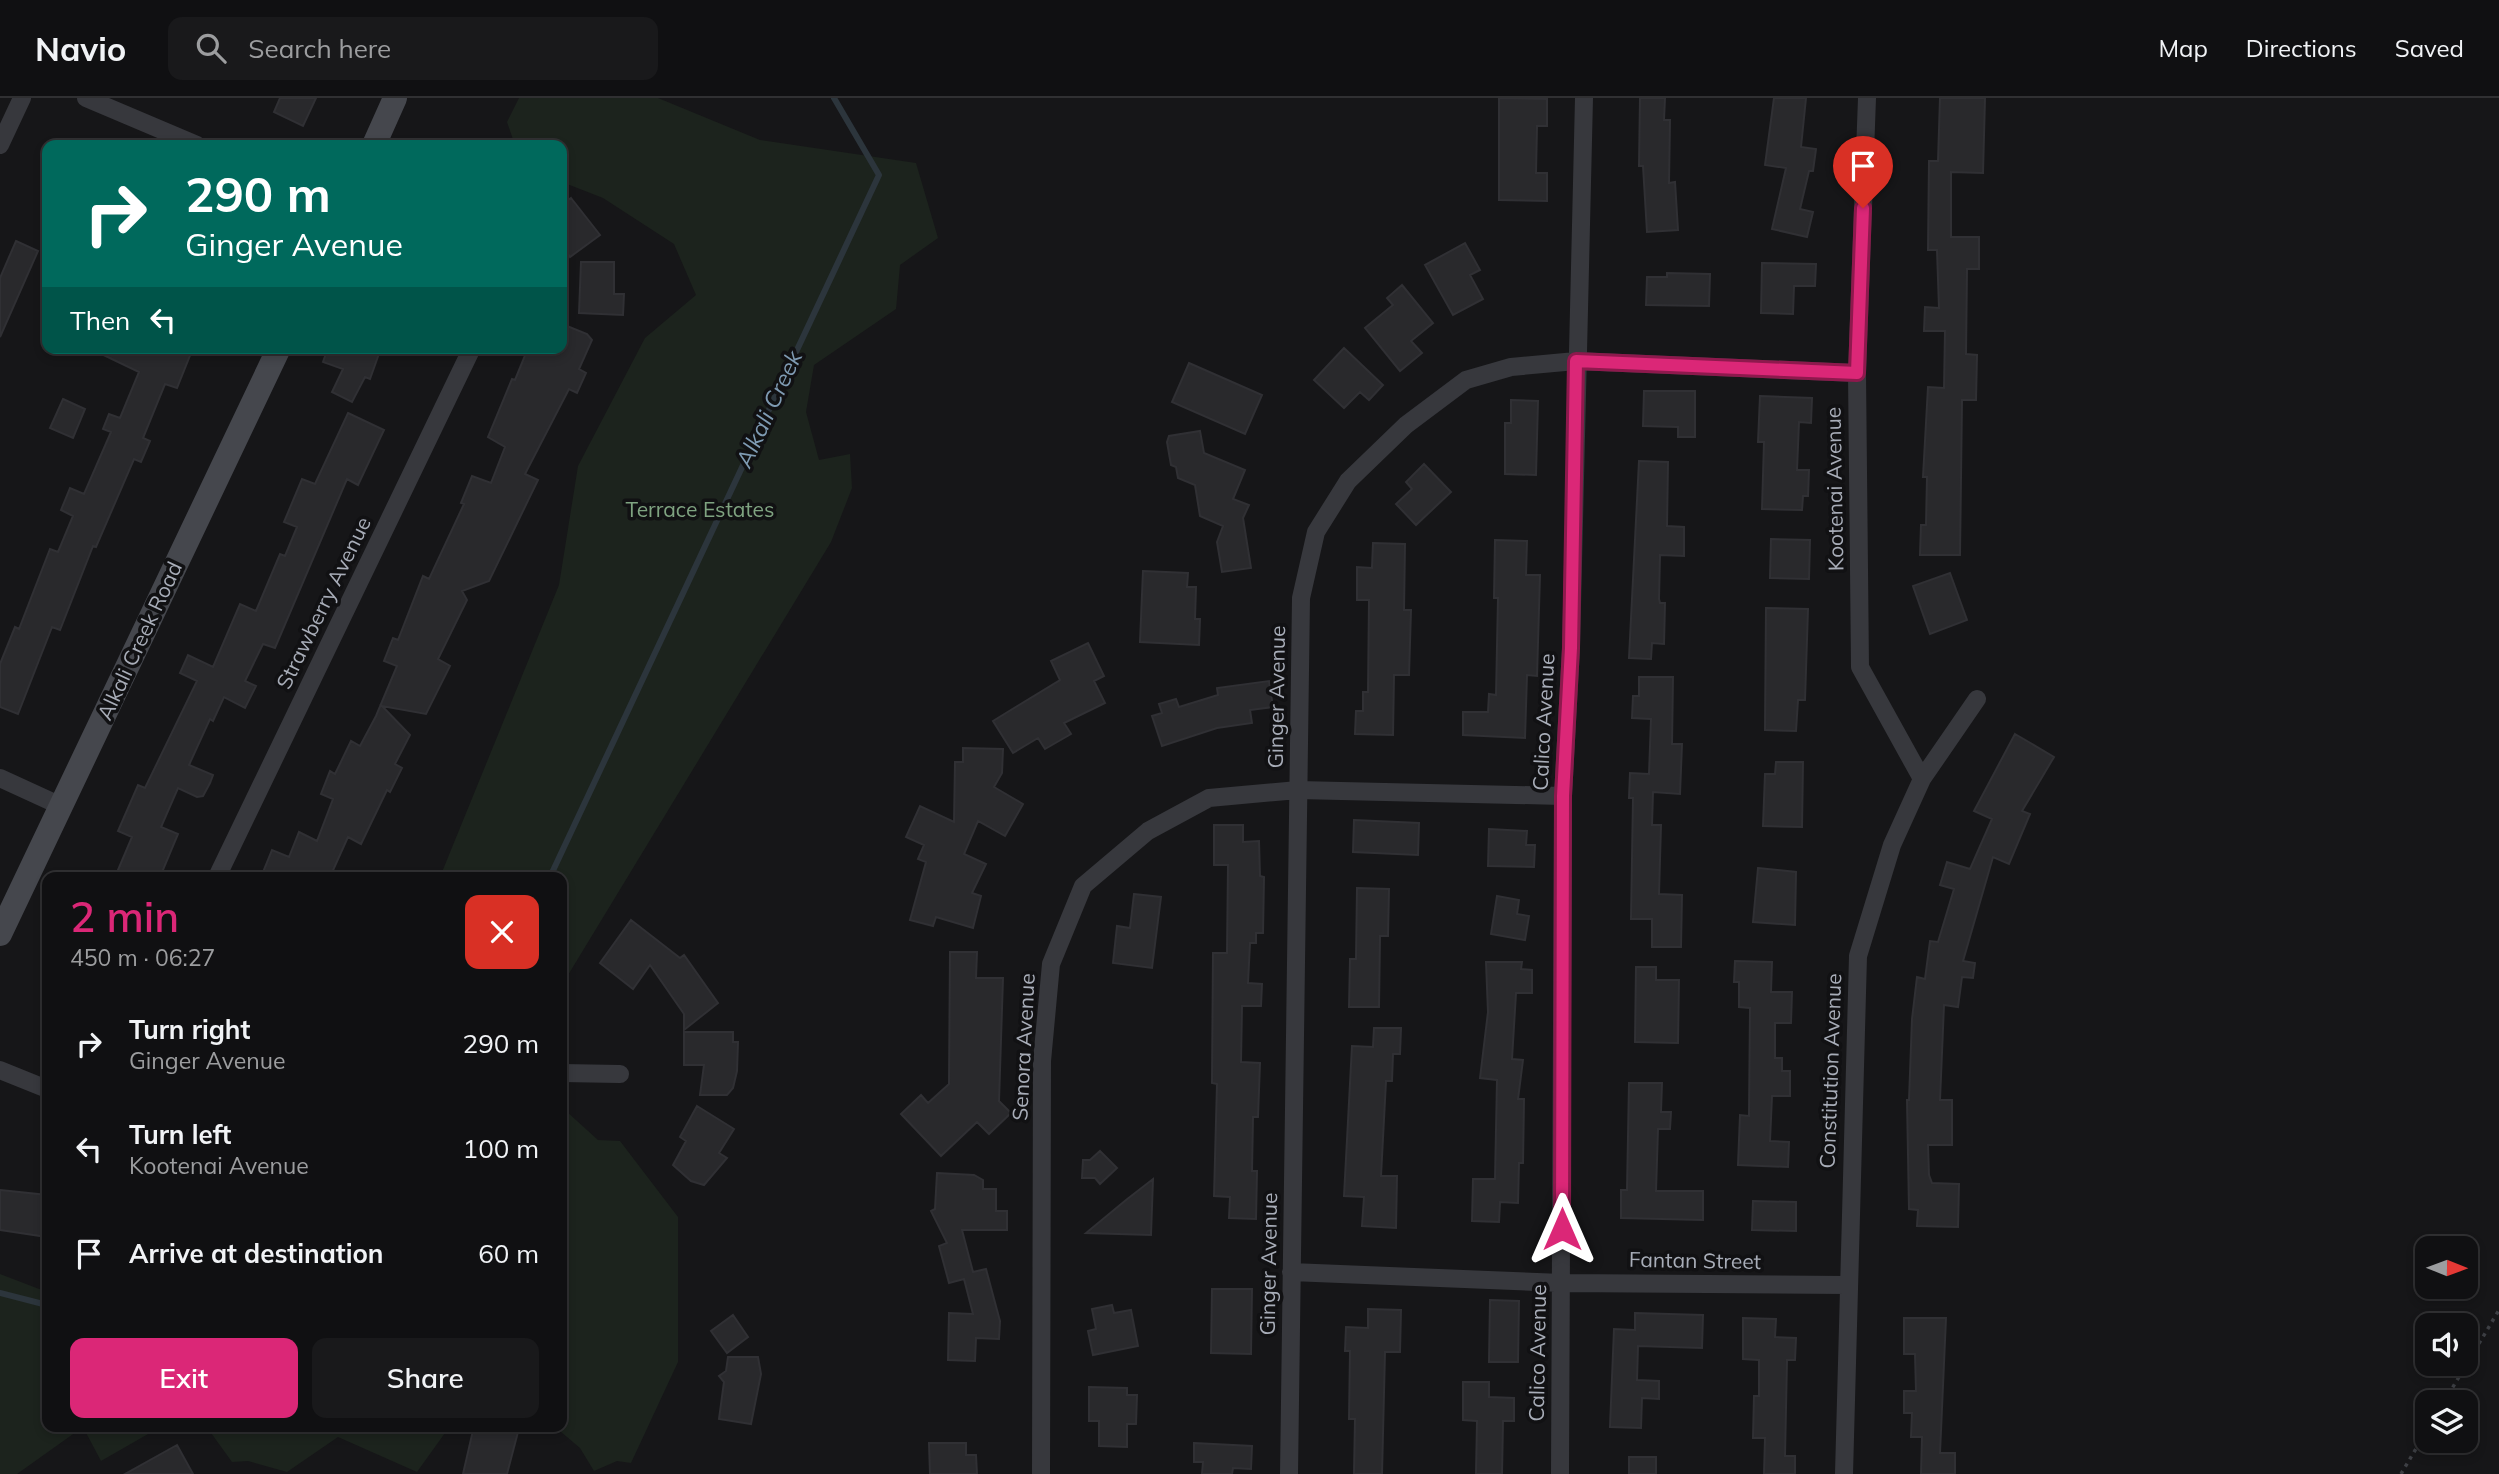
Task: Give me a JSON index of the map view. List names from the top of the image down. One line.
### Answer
{"streets":{"street":["Kootenai Avenue","Strawberry Avenue","Alkali Creek Road","Ginger Avenue","Calico Avenue","Senora Avenue","Constitution Avenue","Fantan Street"]},"crossings":[["Kootenai Avenue","Ginger Avenue"],["Kootenai Avenue","Constitution Avenue"],["Ginger Avenue","Calico Avenue"],["Ginger Avenue","Senora Avenue"],["Ginger Avenue","Fantan Street"],["Calico Avenue","Senora Avenue"],["Calico Avenue","Fantan Street"],["Constitution Avenue","Fantan Street"]],"water":["Alkali Creek"],"parks":["Terrace Estates"],"north":"right","page":{"header":"Navio","search":"Search here","nav":["Map","Directions","Saved"],"turn":["290 m","Ginger Avenue"],"then":"Then","heading":["2 min","450 m · 06:27"],"list":[{"name":"Turn right","note":"Ginger Avenue","value":"290 m"},{"name":"Turn left","note":"Kootenai Avenue","value":"100 m"},{"name":"Arrive at destination","value":"60 m"}],"buttons":["Exit","Share"]}}
